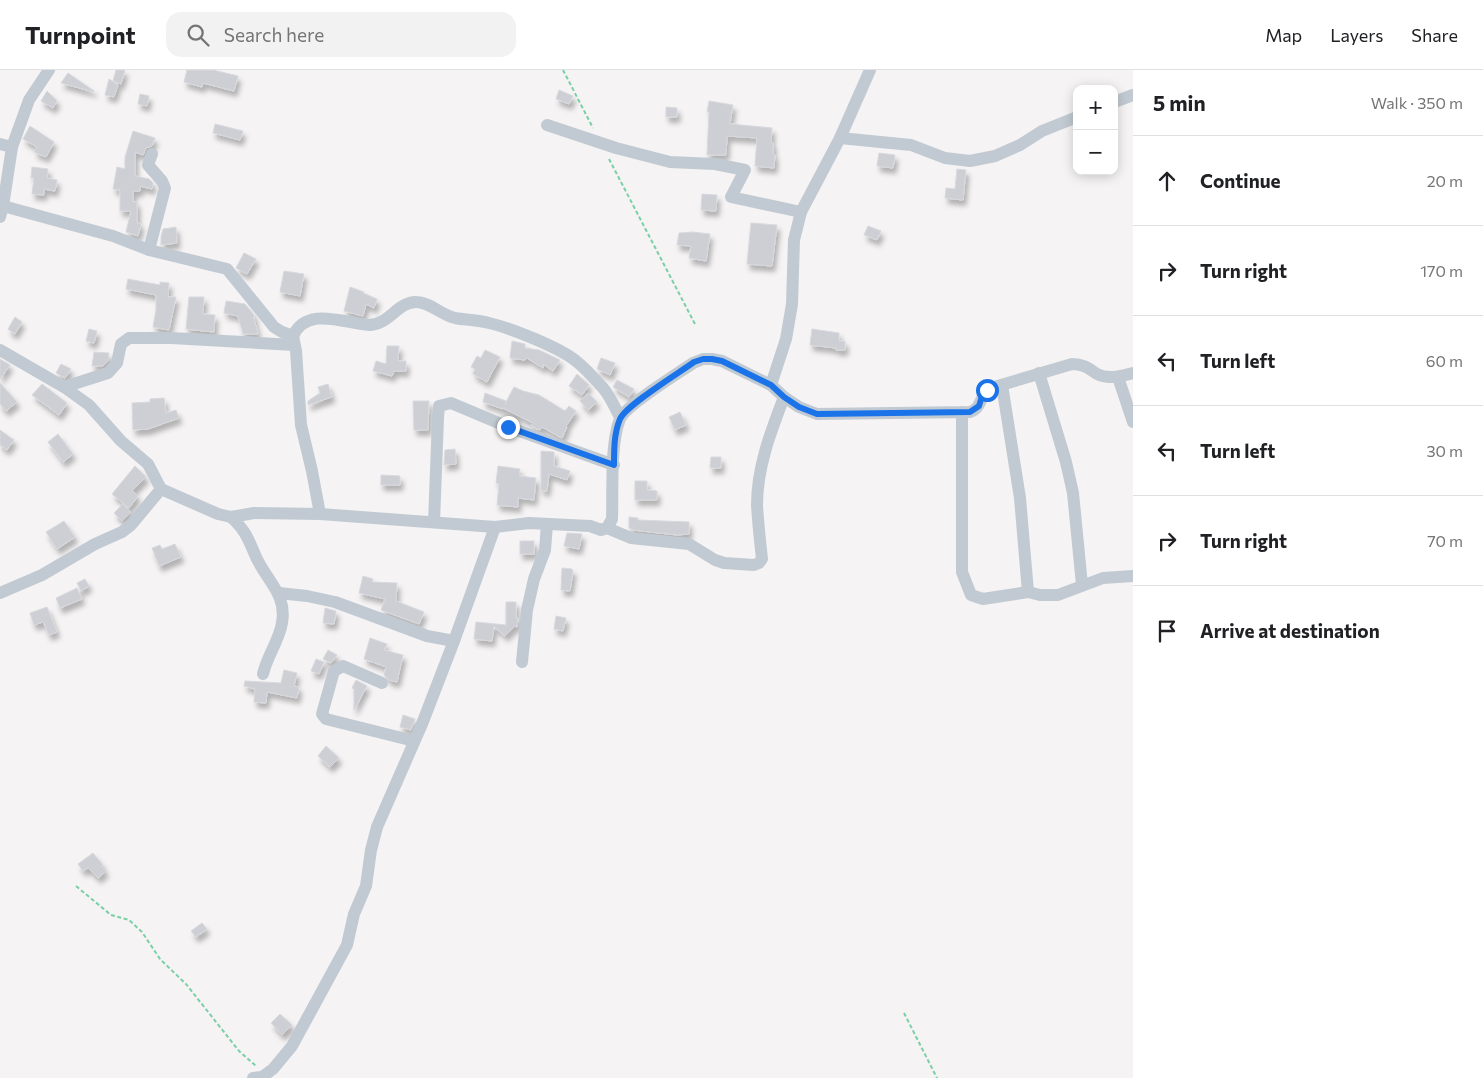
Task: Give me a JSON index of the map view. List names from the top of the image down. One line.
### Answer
{"page":{"header":"Turnpoint","search":"Search here","nav":["Map","Layers","Share"],"heading":["5 min","Walk · 350 m"],"map_buttons":["+","−"],"list":[["Continue","20 m"],["Turn right","170 m"],["Turn left","60 m"],["Turn left","30 m"],["Turn right","70 m"],"Arrive at destination"]}}
